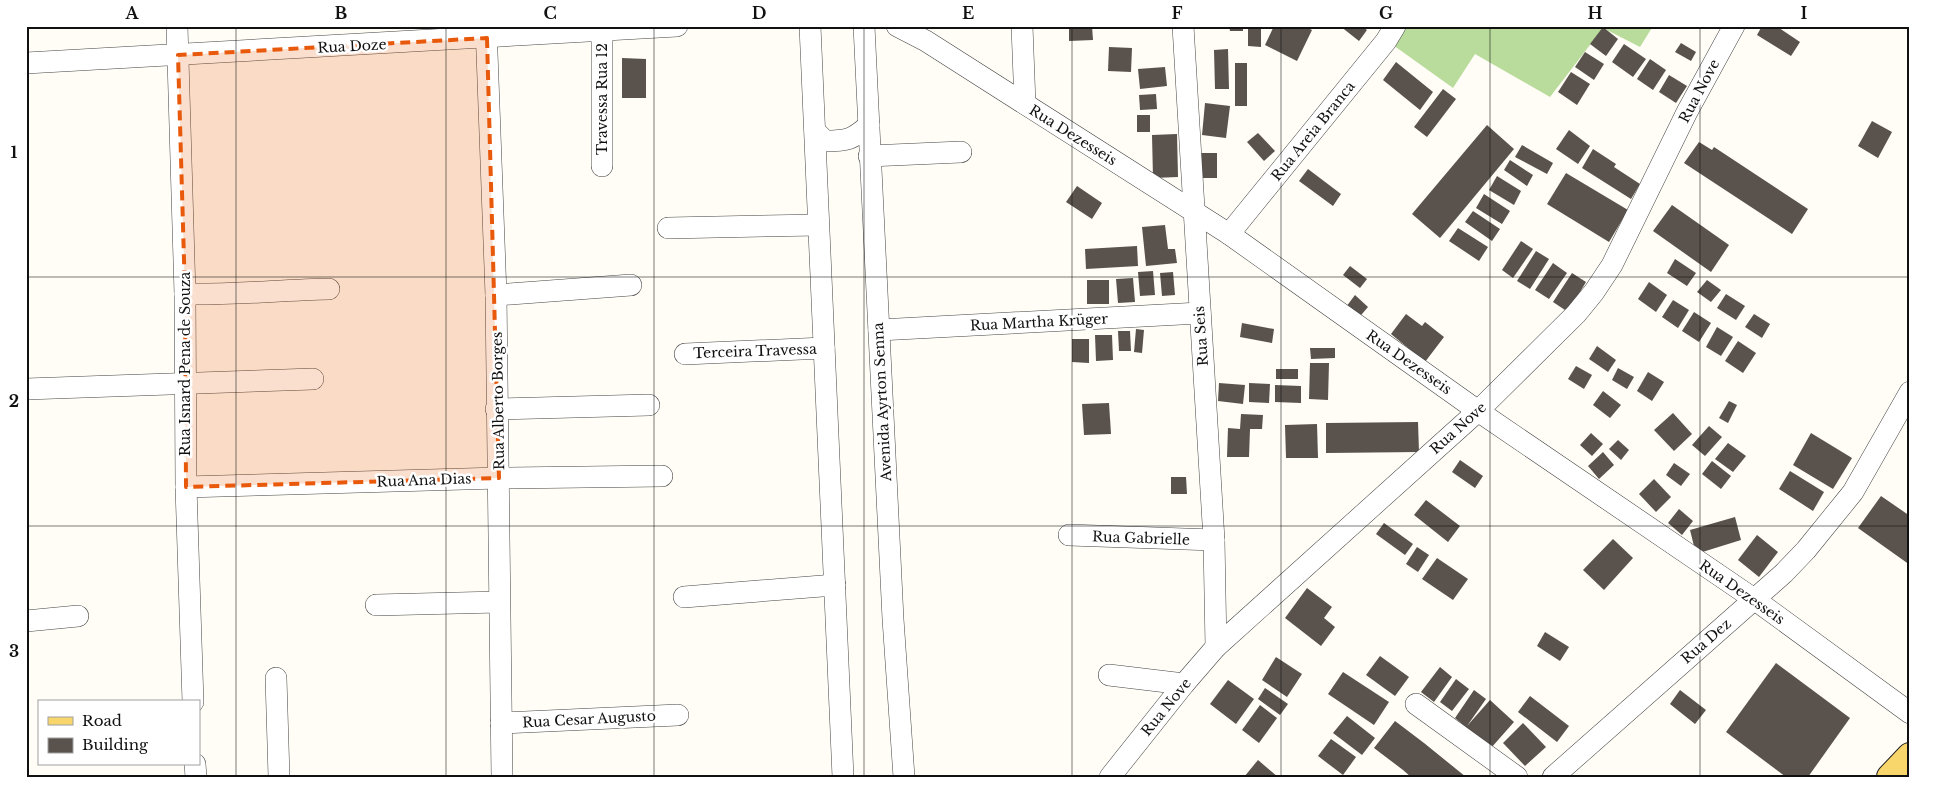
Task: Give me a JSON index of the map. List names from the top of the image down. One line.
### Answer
{"streets":{"street":["Rua Doze","Rua Nove","Travessa Rua 12","Rua Areia Branca","Rua Dezesseis","Rua Martha Krüger","Rua Seis","Terceira Travessa","Rua Isnard Pena de Souza","Rua Alberto Borges","Avenida Ayrton Senna","Rua Ana Dias","Rua Gabrielle","Rua Dez","Rua Cesar Augusto"]},"crossings":[["Rua Doze","Travessa Rua 12"],["Rua Doze","Rua Isnard Pena de Souza"],["Rua Doze","Rua Alberto Borges"],["Rua Nove","Rua Dezesseis"],["Rua Nove","Rua Seis"],["Rua Areia Branca","Rua Dezesseis"],["Rua Dezesseis","Rua Seis"],["Rua Dezesseis","Rua Dez"],["Rua Martha Krüger","Rua Seis"],["Rua Martha Krüger","Avenida Ayrton Senna"],["Rua Seis","Rua Gabrielle"],["Rua Isnard Pena de Souza","Rua Ana Dias"],["Rua Alberto Borges","Rua Ana Dias"],["Rua Alberto Borges","Rua Cesar Augusto"]],"legend":["Road","Building"],"grid":{"columns":["A","B","C","D","E","F","G","H","I"],"rows":["1","2","3"]}}
